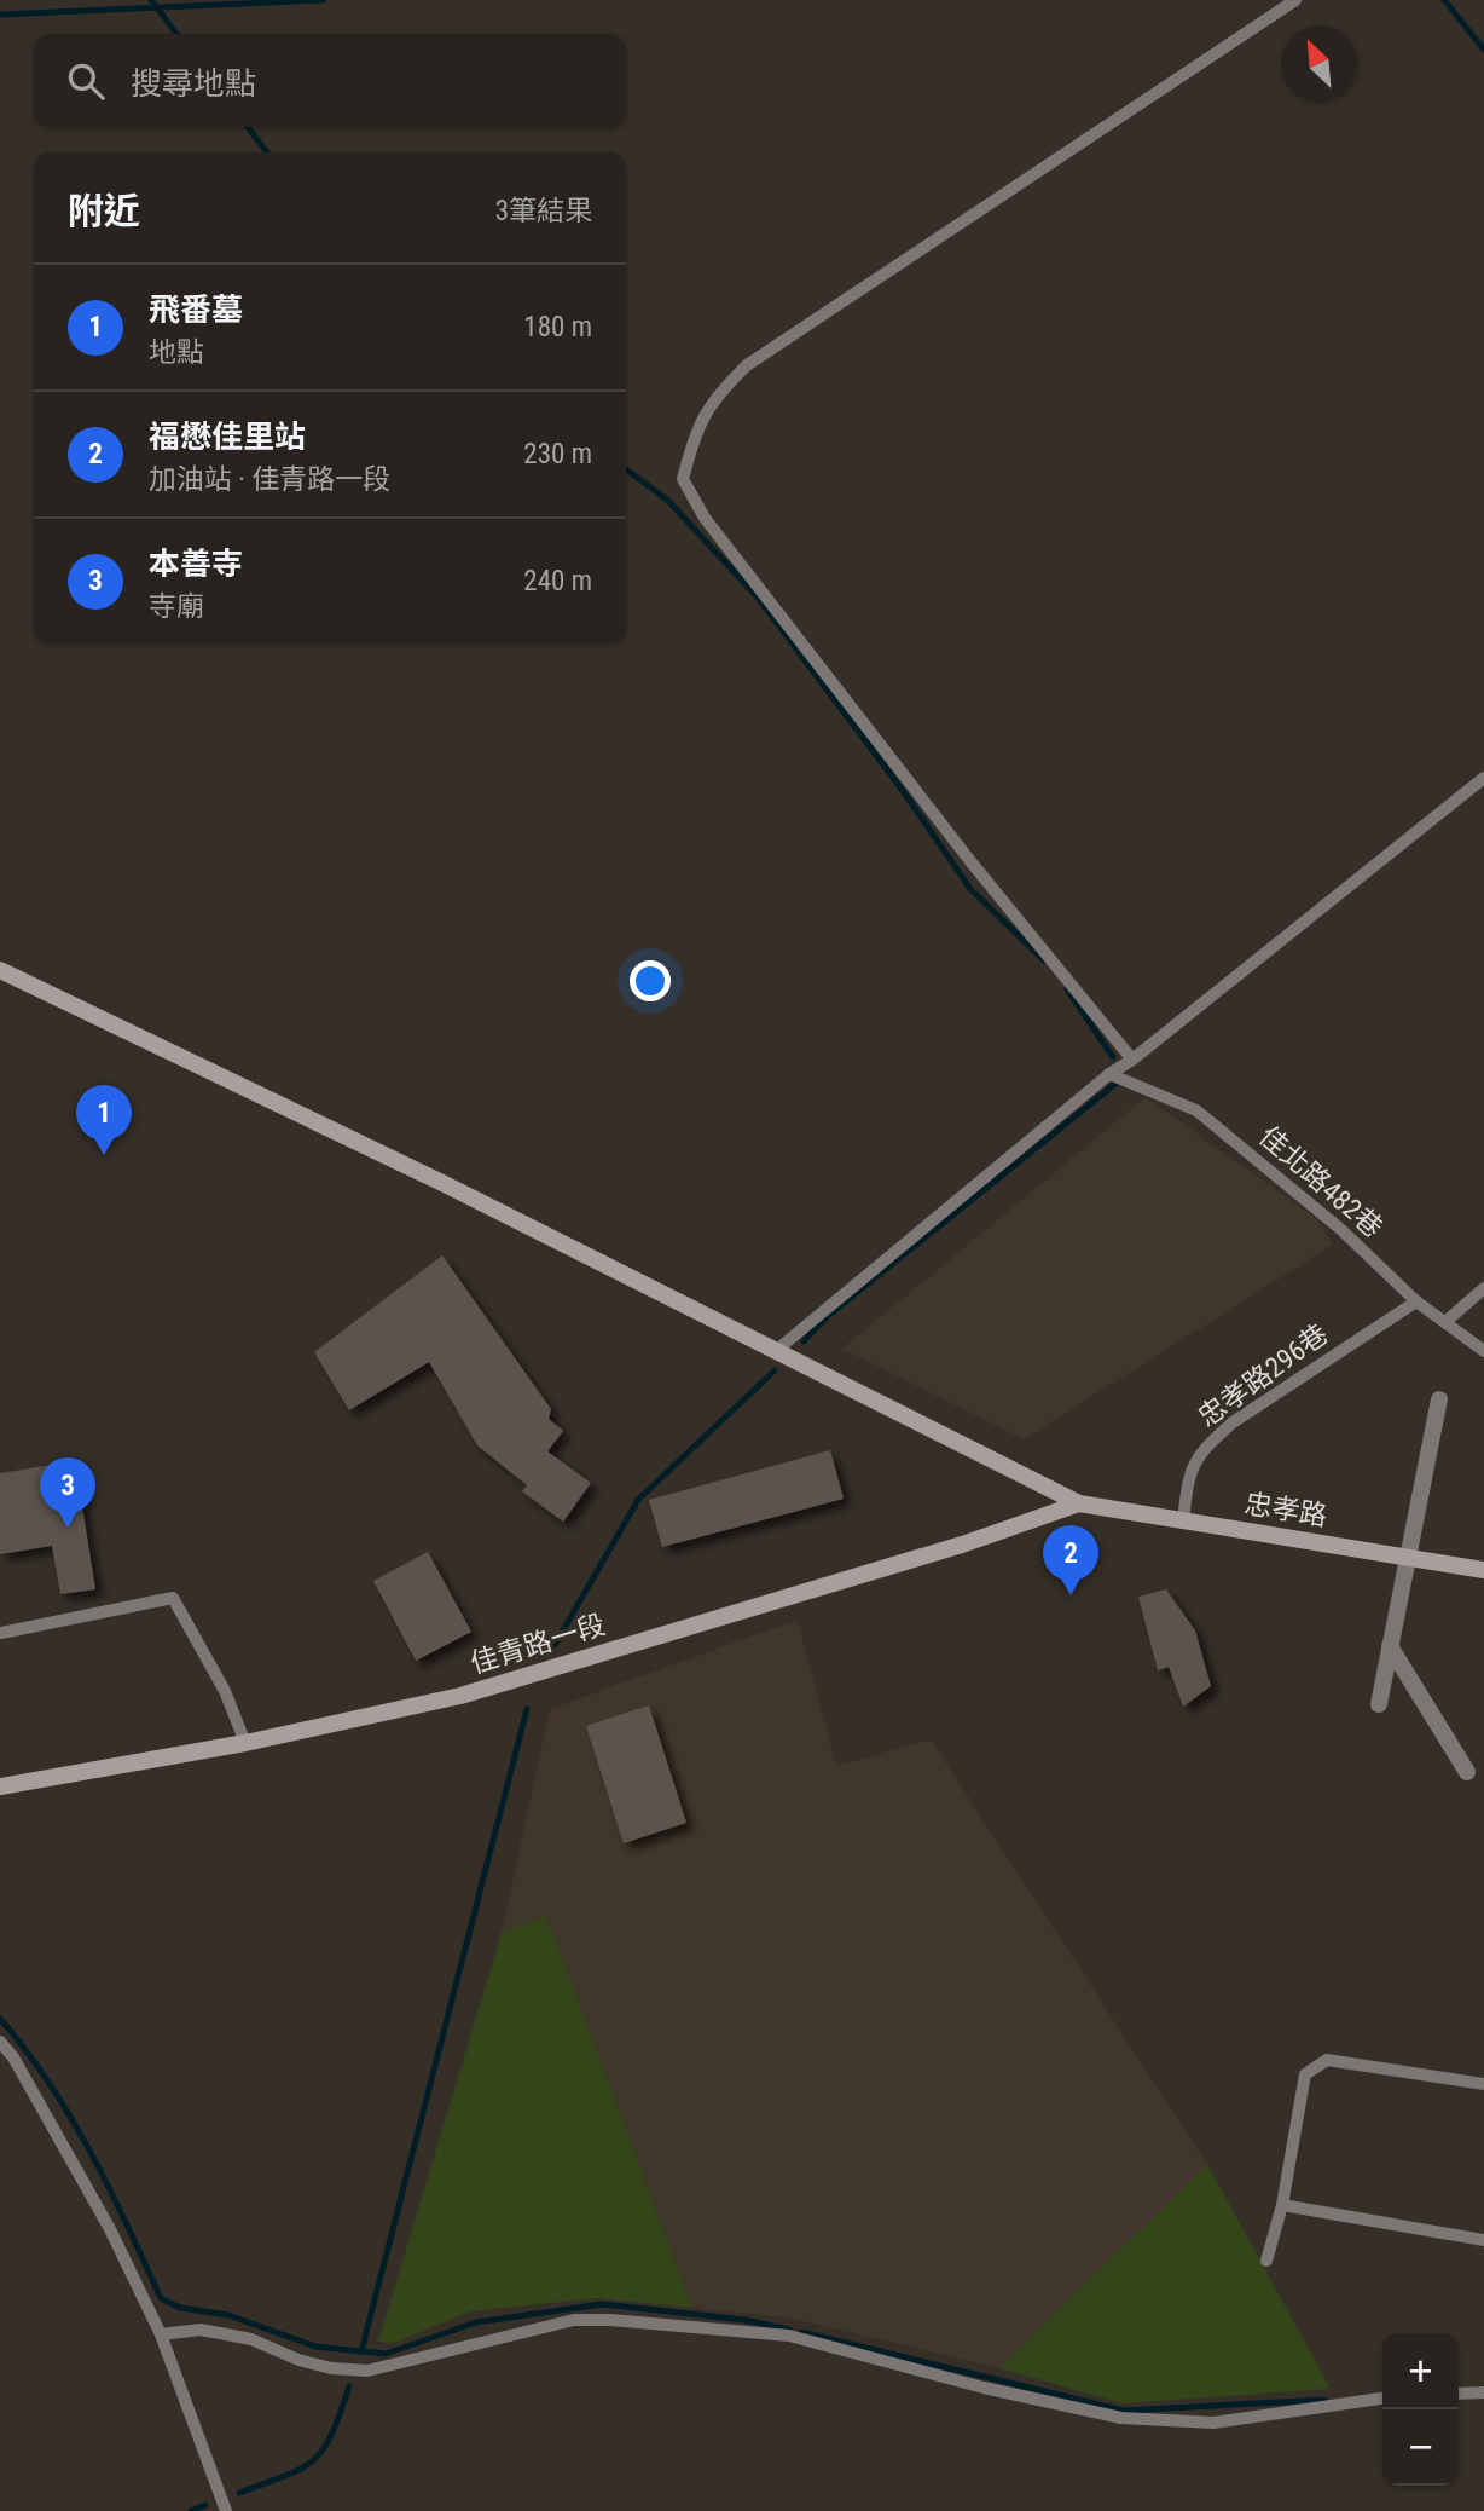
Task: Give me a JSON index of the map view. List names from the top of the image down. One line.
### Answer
{"streets":{"street":["忠孝路","佳青路一段"],"lane":["佳北路482巷","忠孝路296巷"]},"crossings":[["佳北路482巷","忠孝路296巷"],["忠孝路296巷","忠孝路"],["忠孝路","佳青路一段"]],"north":"top left","page":{"search":"搜尋地點","heading":["附近","3筆結果"],"list":[{"mark":"1","name":"飛番墓","note":"地點","value":"180 m"},{"mark":"2","name":"福懋佳里站","note":"加油站 · 佳青路一段","value":"230 m"},{"mark":"3","name":"本善寺","note":"寺廟","value":"240 m"}],"pins":["1","3","2"],"map_buttons":["+","−"]}}
